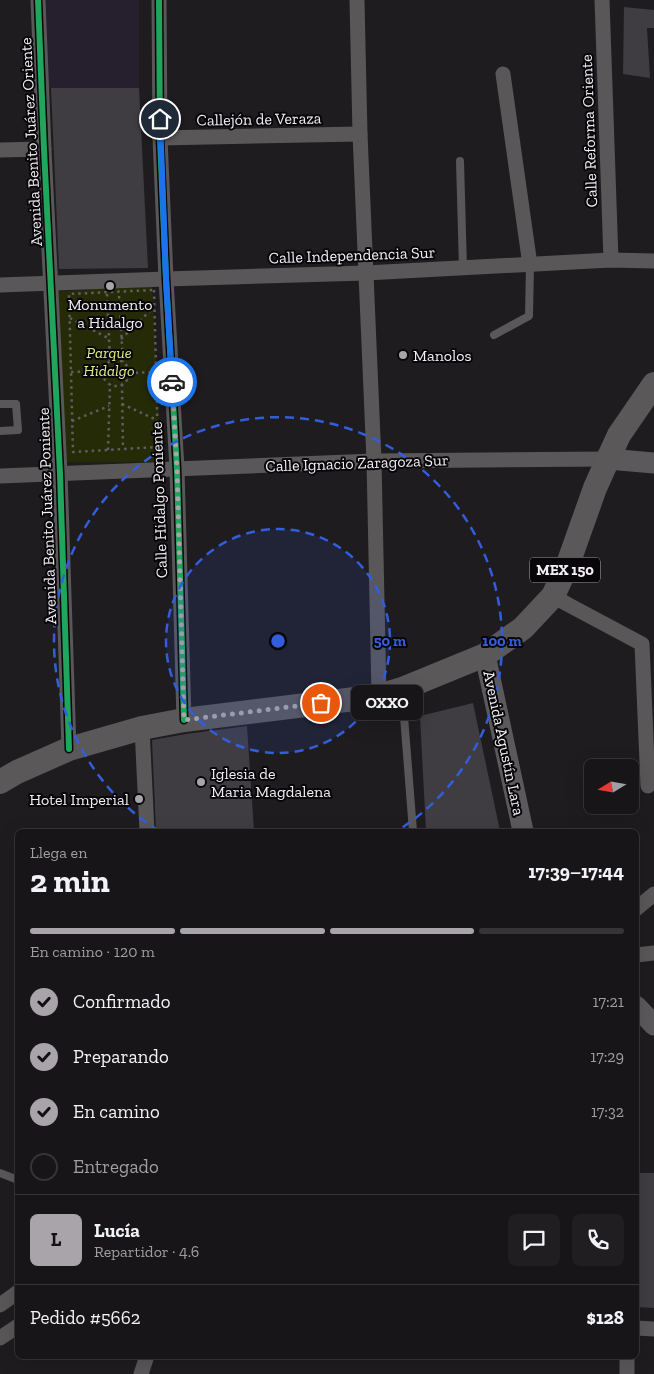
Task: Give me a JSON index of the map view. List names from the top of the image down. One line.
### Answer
{"streets":{"main road":["Calle Ignacio Zaragoza Sur","MEX 150","Avenida Agustín Lara"],"street":["Callejón de Veraza","Calle Reforma Oriente","Avenida Benito Juárez Oriente","Calle Independencia Sur","Calle Hidalgo Poniente","Avenida Benito Juárez Poniente"]},"crossings":[["Callejón de Veraza","Calle Hidalgo Poniente"],["Calle Reforma Oriente","Calle Independencia Sur"],["Avenida Benito Juárez Oriente","Calle Independencia Sur"],["Avenida Benito Juárez Oriente","Avenida Benito Juárez Poniente"],["Calle Independencia Sur","Calle Hidalgo Poniente"],["Calle Independencia Sur","Avenida Benito Juárez Poniente"],["Calle Ignacio Zaragoza Sur","Calle Hidalgo Poniente"],["Calle Ignacio Zaragoza Sur","Avenida Benito Juárez Poniente"],["Calle Ignacio Zaragoza Sur","MEX 150"],["Calle Hidalgo Poniente","MEX 150"],["Avenida Benito Juárez Poniente","MEX 150"],["MEX 150","Avenida Agustín Lara"]],"parks":["Parque Hidalgo"],"places":["Monumento a Hidalgo","Manolos","OXXO","Iglesia de Maria Magdalena","Hotel Imperial"],"north":"left","page":{"bubble":"OXXO","heading":["2 min","Llega en","17:39–17:44"],"panel":["Lucía","Repartidor · 4.6","Pedido #5662","$128"],"bar":"En camino · 120 m","list":[["Confirmado","17:21"],["Preparando","17:29"],["En camino","17:32"],"Entregado"],"round":"L"},"rings":["50 m","100 m"]}
